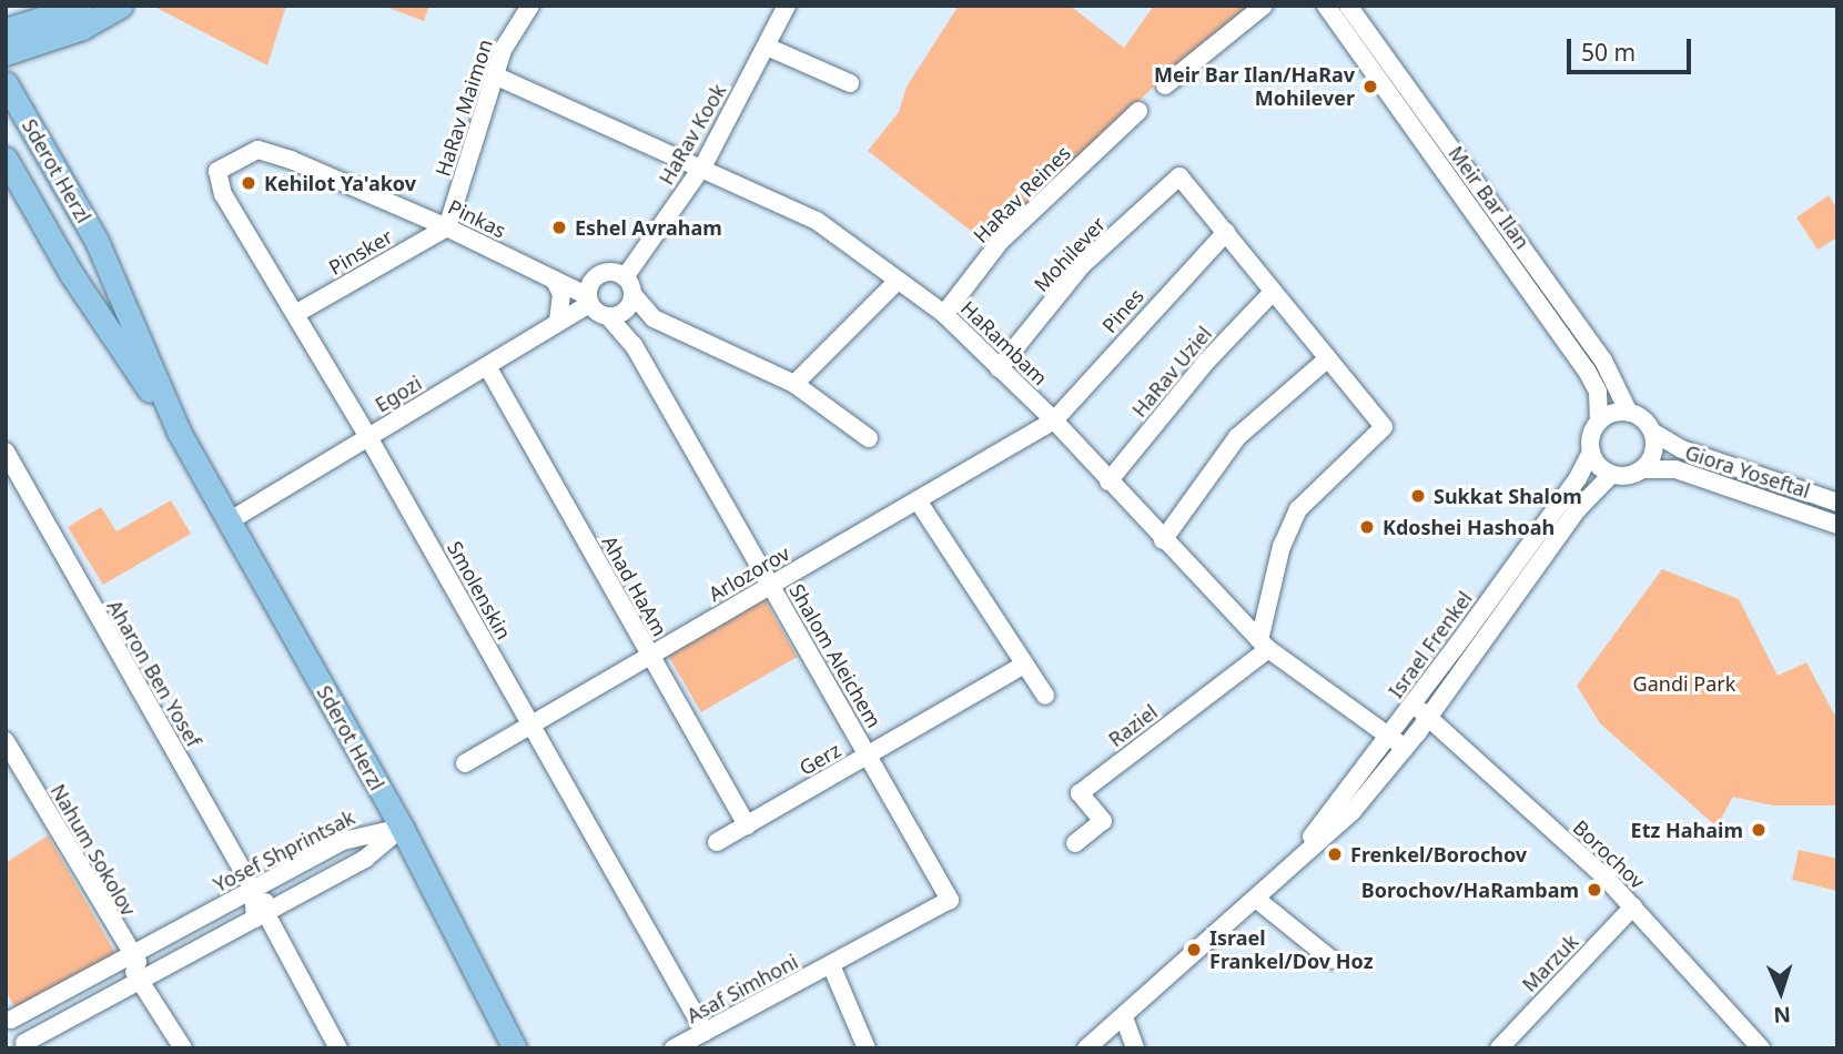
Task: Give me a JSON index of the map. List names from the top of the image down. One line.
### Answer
{"streets":{"main road":["Sderot Herzl"],"street":["HaRav Maimon","HaRav Kook","HaRav Reines","Meir Bar Ilan","Pinkas","Pinsker","Mohilever","Pines","HaRambam","HaRav Uziel","Egozi","Giora Yoseftal","Arlozorov","Ahad HaAm","Smolenskin","Israel Frenkel","Shalom Aleichem","Aharon Ben Yosef","Raziel","Gerz","Nahum Sokolov","Yosef Shprintsak","Borochov","Marzuk","Asaf Simhoni"]},"crossings":[["HaRav Maimon","Pinkas"],["HaRav Maimon","Pinsker"],["HaRav Maimon","HaRambam"],["HaRav Kook","Pinkas"],["HaRav Kook","HaRambam"],["HaRav Kook","Egozi"],["HaRav Kook","Shalom Aleichem"],["Sderot Herzl","Egozi"],["Sderot Herzl","Yosef Shprintsak"],["HaRav Reines","HaRambam"],["Meir Bar Ilan","Giora Yoseftal"],["Meir Bar Ilan","Israel Frenkel"],["Pinkas","Pinsker"],["Pinkas","Egozi"],["Pinkas","Smolenskin"],["Pinkas","Shalom Aleichem"],["Pinsker","Smolenskin"],["Mohilever","Pines"],["Mohilever","HaRambam"],["Pines","HaRambam"],["Pines","Arlozorov"],["HaRambam","HaRav Uziel"],["HaRambam","Arlozorov"],["HaRambam","Israel Frenkel"],["HaRambam","Raziel"],["Egozi","Ahad HaAm"],["Egozi","Smolenskin"],["Egozi","Shalom Aleichem"],["Giora Yoseftal","Israel Frenkel"],["Arlozorov","Ahad HaAm"],["Arlozorov","Smolenskin"],["Arlozorov","Shalom Aleichem"],["Ahad HaAm","Gerz"],["Smolenskin","Asaf Simhoni"],["Israel Frenkel","Borochov"],["Shalom Aleichem","Gerz"],["Shalom Aleichem","Asaf Simhoni"],["Aharon Ben Yosef","Yosef Shprintsak"],["Nahum Sokolov","Yosef Shprintsak"],["Borochov","Marzuk"]],"parks":["Gandi Park"],"places":["Meir Bar Ilan/HaRav Mohilever","Kehilot Ya'akov","Eshel Avraham","Sukkat Shalom","Kdoshei Hashoah","Etz Hahaim","Frenkel/Borochov","Borochov/HaRambam","Israel Frankel/Dov Hoz"],"scale_bar":"50 m","north":"bottom"}
